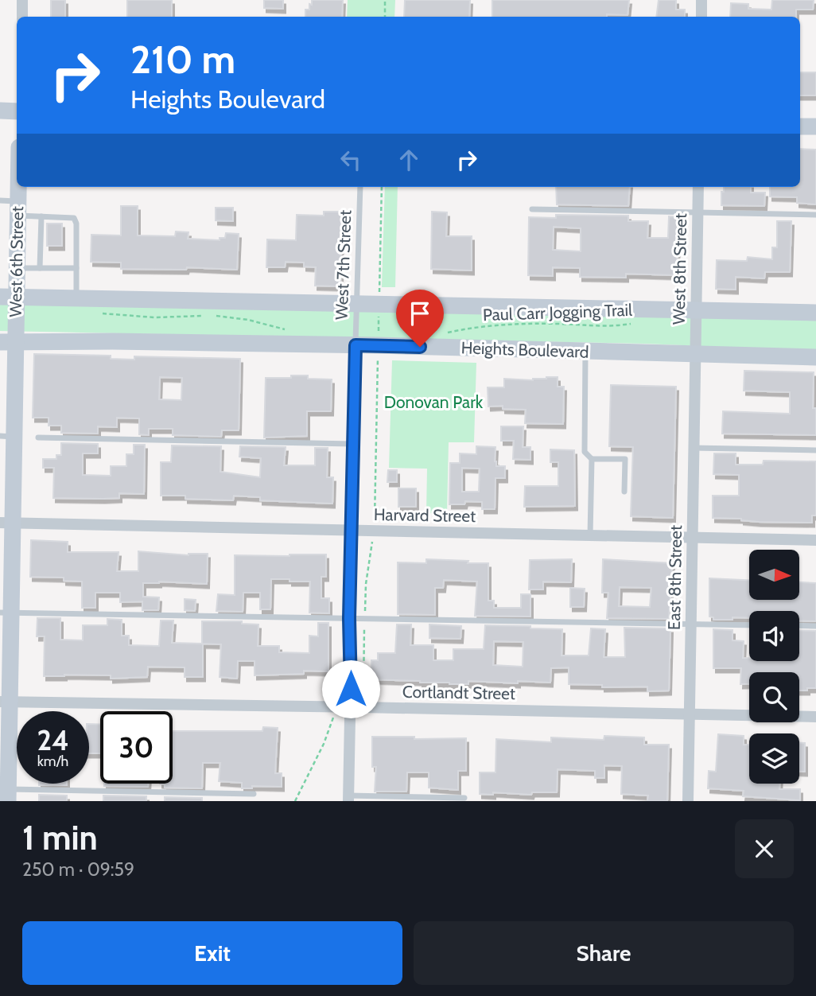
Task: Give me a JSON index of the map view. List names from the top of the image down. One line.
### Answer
{"streets":{"main road":["West 6th Street","Heights Boulevard"],"street":["West 8th Street","Harvard Street","East 8th Street","Cortlandt Street"],"lane":["West 7th Street"],"path":["Paul Carr Jogging Trail"]},"crossings":[["West 6th Street","Heights Boulevard"],["West 6th Street","Harvard Street"],["West 6th Street","Cortlandt Street"],["West 7th Street","Heights Boulevard"],["West 8th Street","Heights Boulevard"],["West 8th Street","East 8th Street"],["Heights Boulevard","East 8th Street"],["Harvard Street","East 8th Street"],["East 8th Street","Cortlandt Street"]],"parks":["Donovan Park"],"north":"right","page":{"turn":["210 m","Heights Boulevard"],"speed":"24 km/h","limit":"30","heading":["1 min","250 m · 09:59"],"buttons":["Exit","Share"]}}
